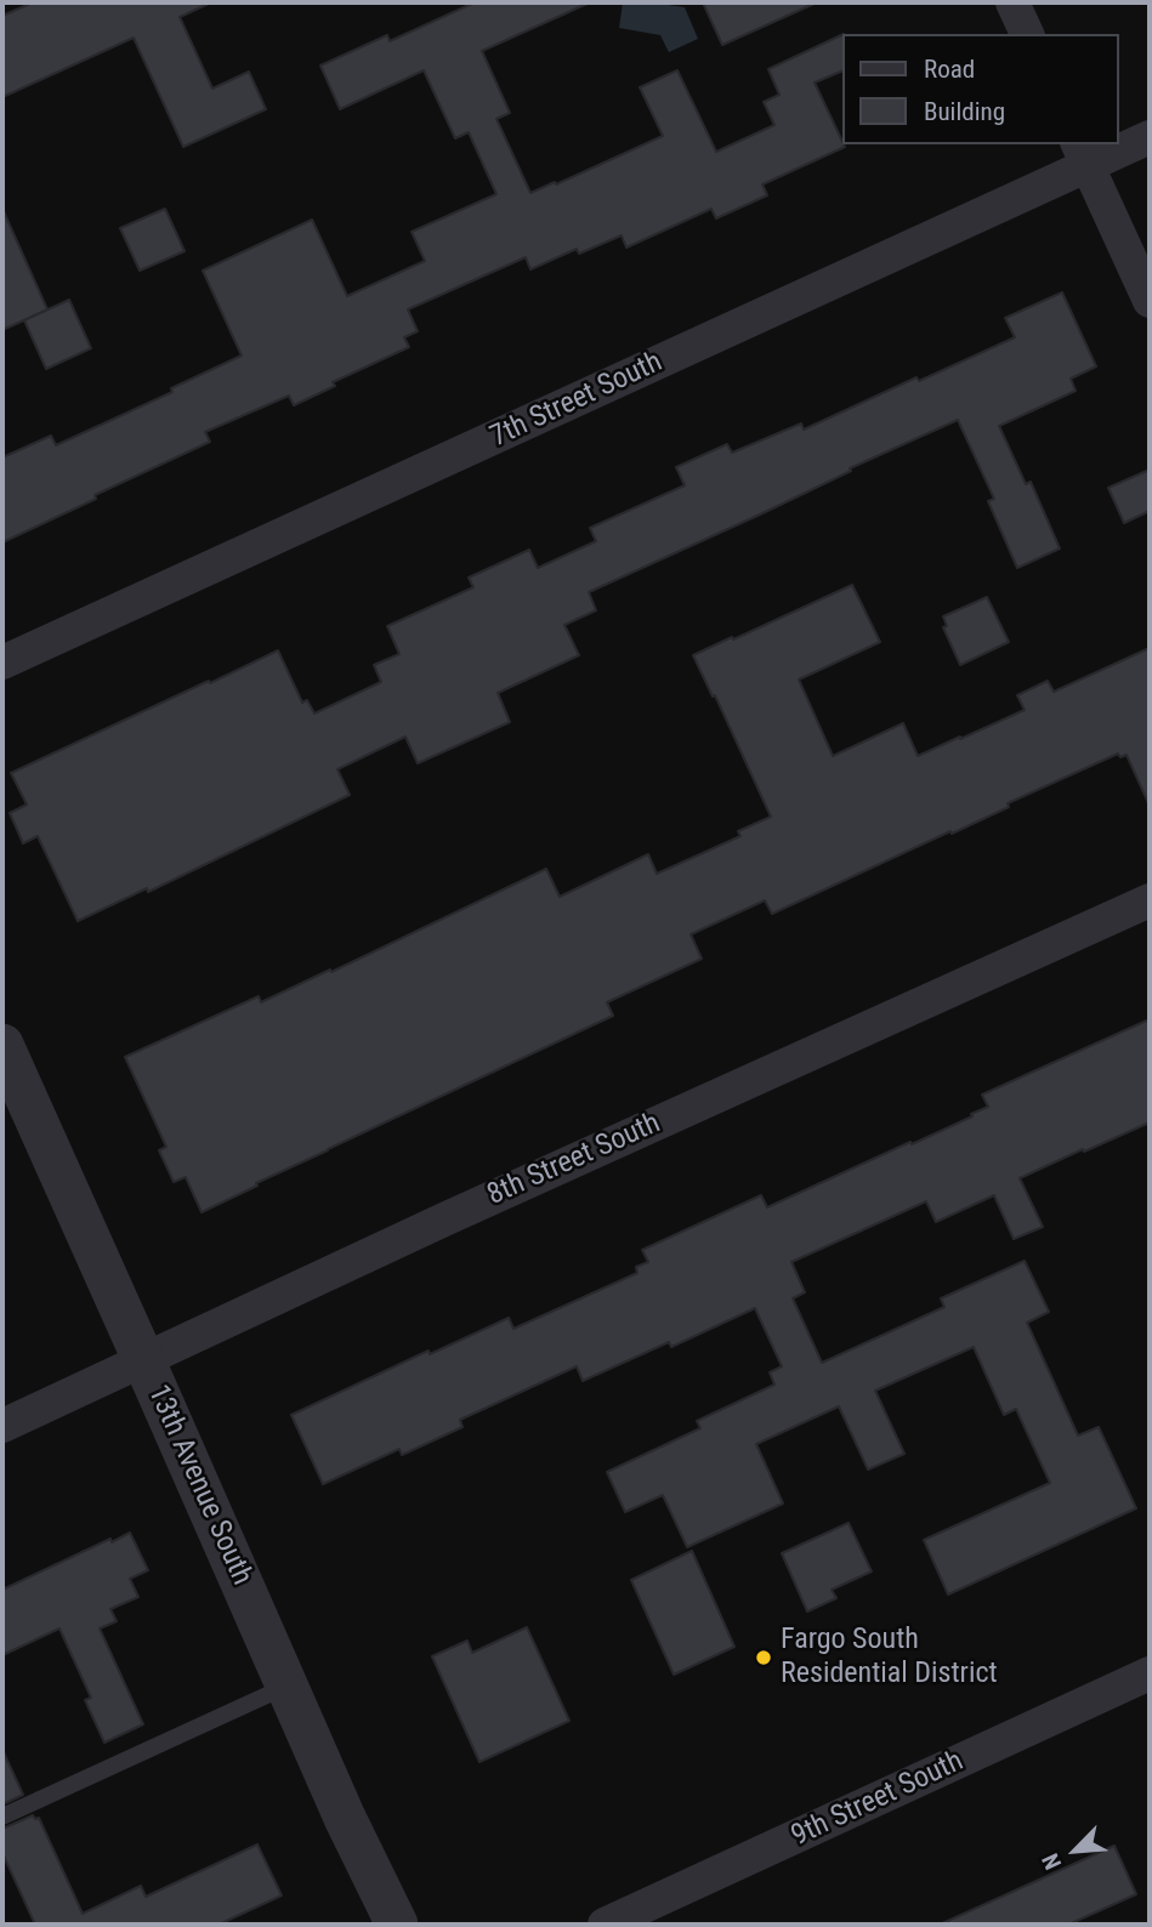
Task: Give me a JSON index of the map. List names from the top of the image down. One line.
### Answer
{"streets":{"street":["7th Street South","8th Street South","13th Avenue South","9th Street South"]},"crossings":[["8th Street South","13th Avenue South"]],"places":["Fargo South Residential District"],"legend":["Road","Building"],"north":"bottom left"}
